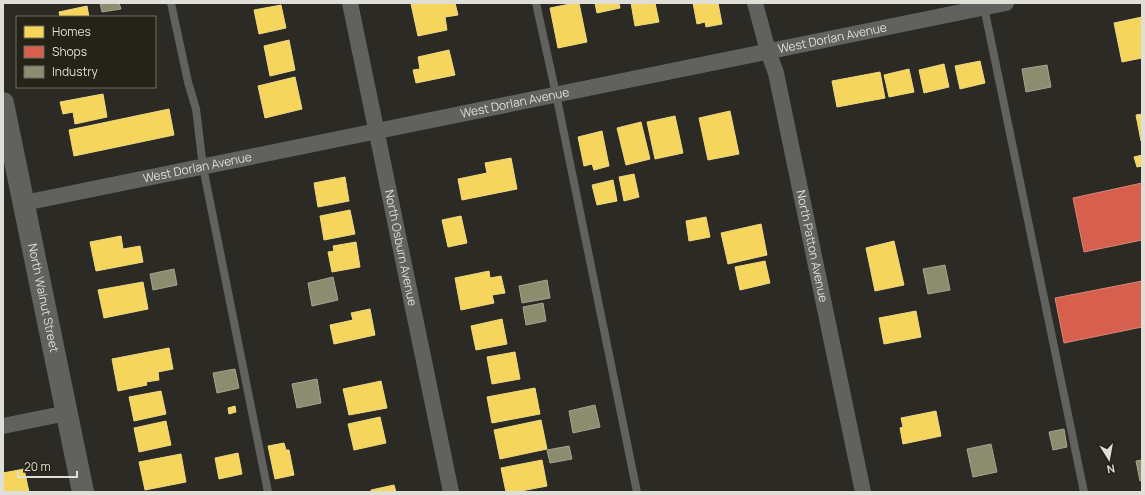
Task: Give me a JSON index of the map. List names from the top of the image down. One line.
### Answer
{"streets":{"main road":["North Walnut Street"],"street":["West Dorlan Avenue","North Osburn Avenue","North Patton Avenue"]},"crossings":[["West Dorlan Avenue","North Osburn Avenue"],["West Dorlan Avenue","North Patton Avenue"],["West Dorlan Avenue","North Walnut Street"]],"legend":["Homes","Shops","Industry"],"scale_bar":"20 m","north":"bottom"}
